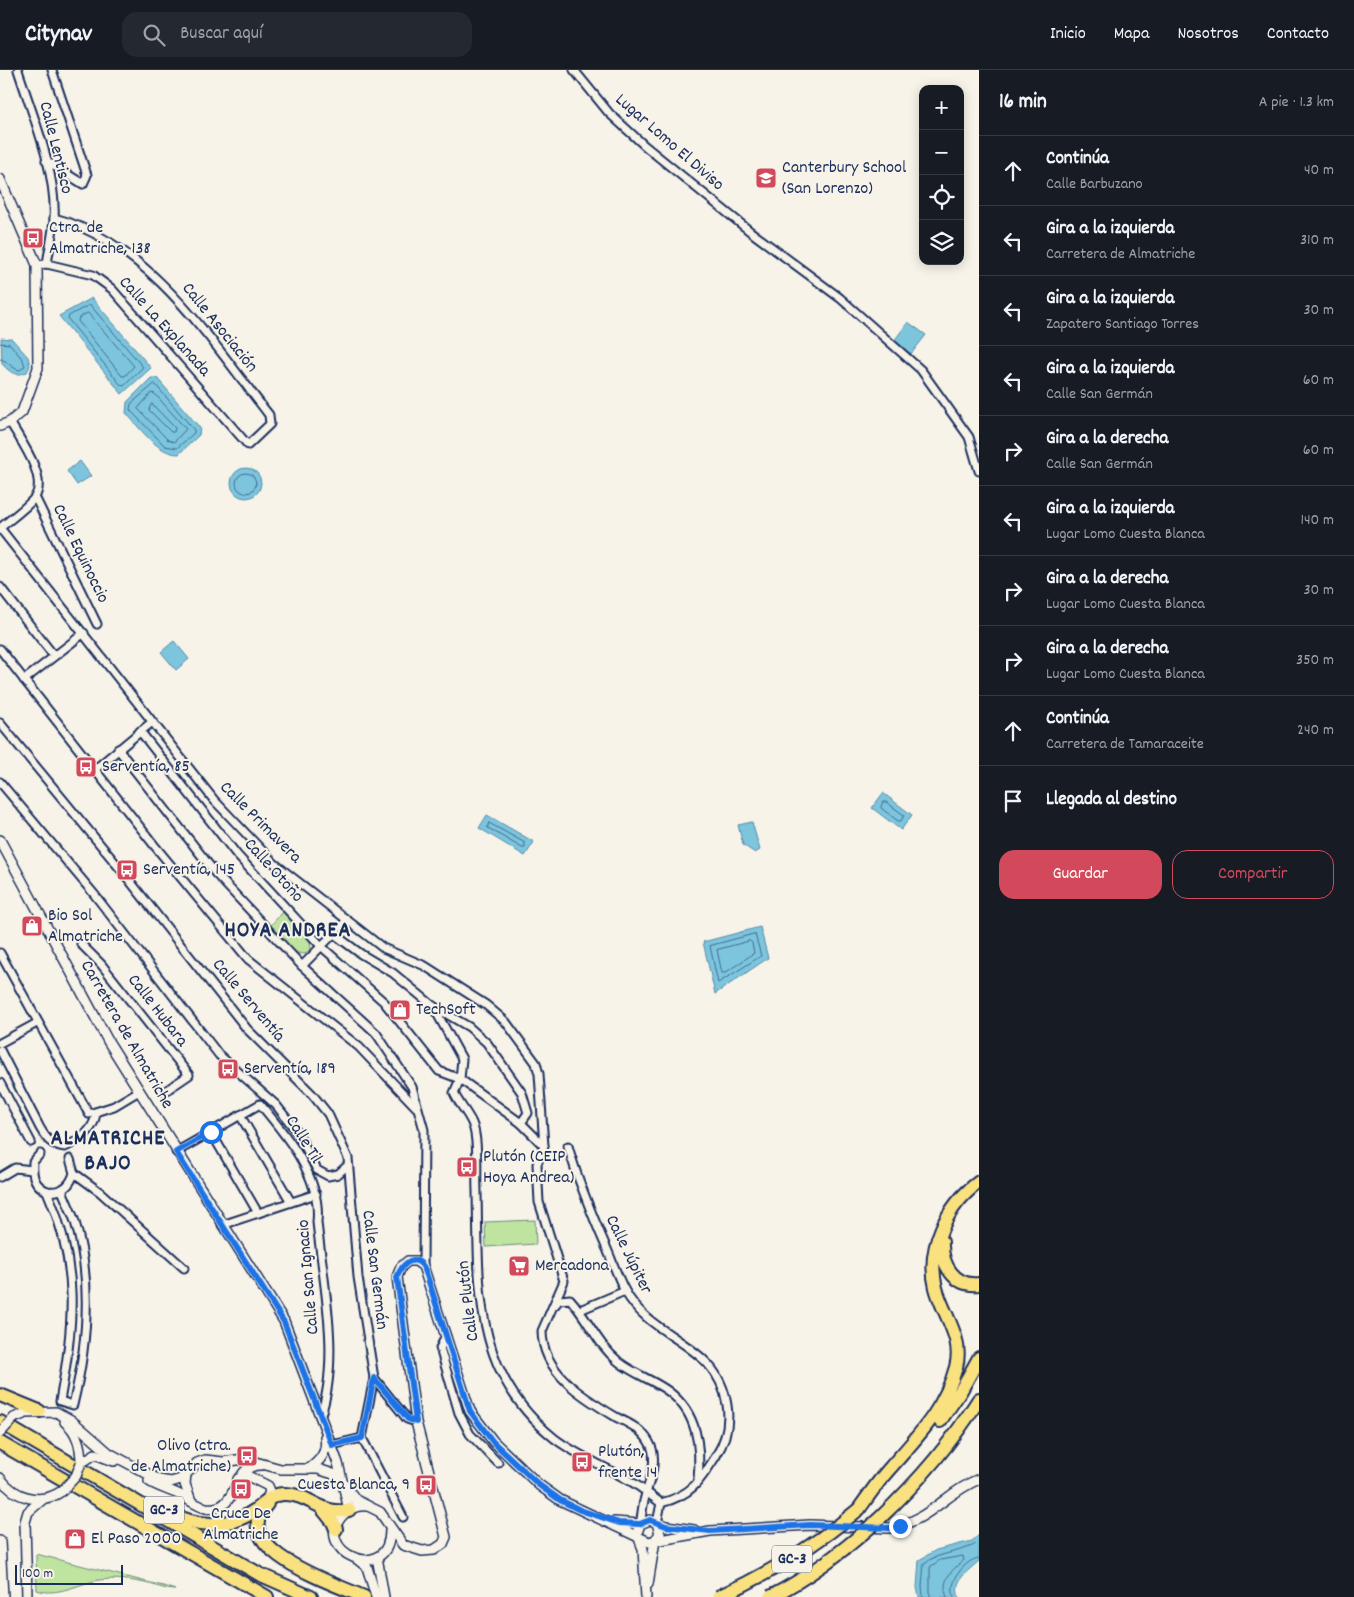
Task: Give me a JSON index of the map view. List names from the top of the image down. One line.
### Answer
{"streets":{"highway":["GC-3"],"main road":["Carretera de Almatriche"],"street":["Lugar Lomo El Diviso","Calle Lentisco","Calle La Explanada","Calle Asociación","Calle Equinoccio","Calle Primavera","Calle Otoño","Calle Serventía","Calle Hubara","Calle Til","Calle Júpiter","Calle San Germán","Calle San Ignacio","Calle Plutón"]},"crossings":[["Calle Lentisco","Calle La Explanada"],["Calle Lentisco","Calle Asociación"],["Calle La Explanada","Calle Asociación"],["Calle Primavera","Calle Otoño"],["Calle Otoño","Calle Plutón"],["Calle Serventía","Calle San Germán"],["Carretera de Almatriche","Calle San Ignacio"],["Calle Til","Calle San Ignacio"],["Calle Júpiter","Calle Plutón"]],"districts":["HOYA ANDREA","ALMATRICHE BAJO"],"places":{"school or university":["Canterbury School (San Lorenzo)"],"bus stop":["Ctra. de Almatriche, 138","Serventía, 85","Serventía, 145","Serventía, 189","Plutón (CEIP Hoya Andrea)","Olivo (ctra. de Almatriche)","Plutón, frente 14","Cuesta Blanca, 9","Cruce De Almatriche"],"shop":["Bio Sol Almatriche","TechSoft","El Paso 2000"],"supermarket":["Mercadona"]},"scale_bar":"100 m","page":{"header":"Citynav","search":"Buscar aquí","nav":["Inicio","Mapa","Nosotros","Contacto"],"heading":["16 min","A pie · 1.3 km"],"map_buttons":["+","−"],"list":[["Continúa","Calle Barbuzano","40 m"],["Gira a la izquierda","Carretera de Almatriche","310 m"],["Gira a la izquierda","Zapatero Santiago Torres","30 m"],["Gira a la izquierda","Calle San Germán","60 m"],["Gira a la derecha","Calle San Germán","60 m"],["Gira a la izquierda","Lugar Lomo Cuesta Blanca","140 m"],["Gira a la derecha","Lugar Lomo Cuesta Blanca","30 m"],["Gira a la derecha","Lugar Lomo Cuesta Blanca","350 m"],["Continúa","Carretera de Tamaraceite","240 m"],"Llegada al destino"],"buttons":["Guardar","Compartir"],"scale":"100 m"}}
